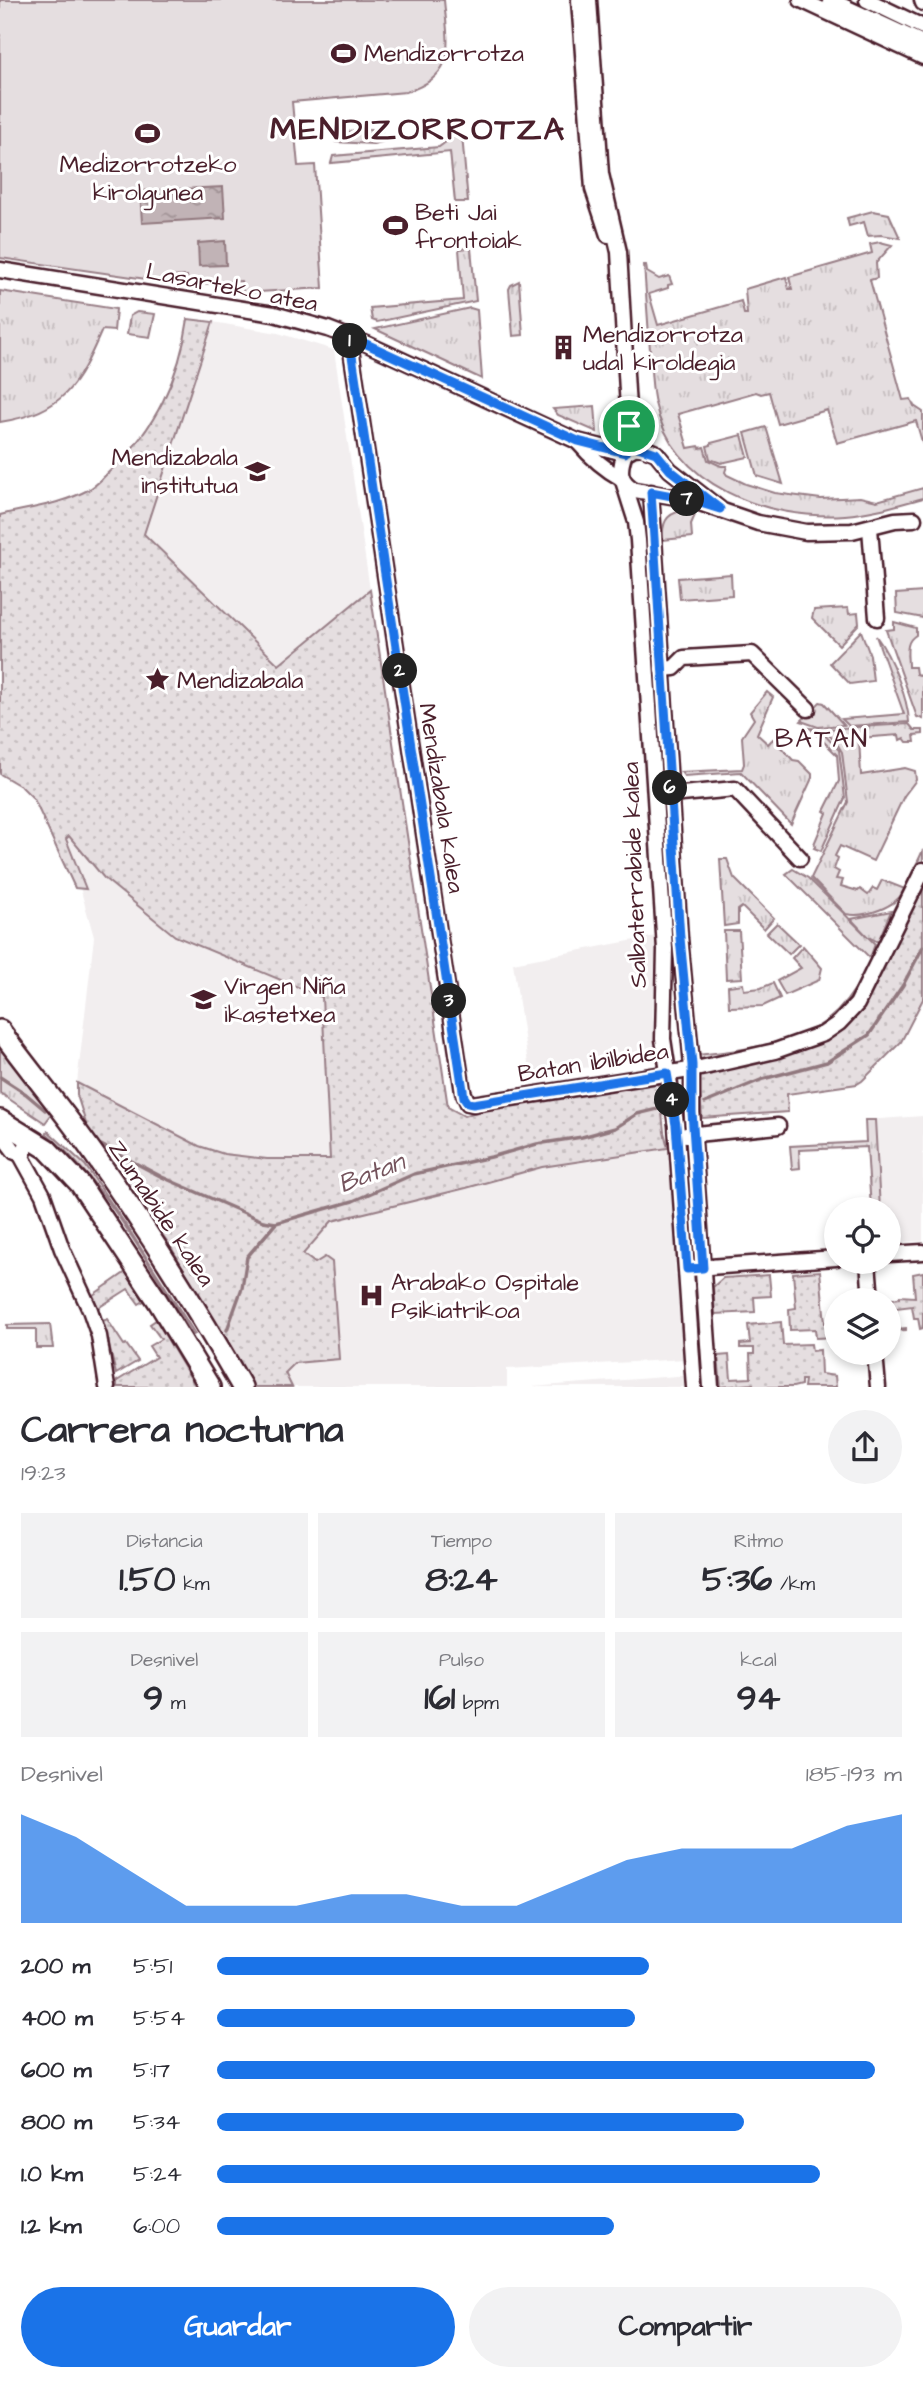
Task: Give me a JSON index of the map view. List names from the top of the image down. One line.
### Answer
{"streets":{"main road":["Zumabide kalea"],"street":["Lasarteko atea","Mendizabala kalea","Salbaterrabide kalea","Batan ibilbidea"]},"crossings":[["Lasarteko atea","Mendizabala kalea"],["Lasarteko atea","Salbaterrabide kalea"],["Mendizabala kalea","Batan ibilbidea"],["Salbaterrabide kalea","Batan ibilbidea"]],"districts":["MENDIZORROTZA","BATAN"],"water":["Batan"],"places":{"sports":["Mendizorrotza","Medizorrotzeko kirolgunea","Beti Jai frontoiak"],"building":["Mendizorrotza udal kiroldegia"],"school or university":["Mendizabala institutua","Virgen Niña ikastetxea"],"place":["Mendizabala"],"hospital":["Arabako Ospitale Psikiatrikoa"]},"page":{"pins":["1","7","2","6","3","4"],"heading":["Carrera nocturna","19:23"],"stats":[["Distancia","1.50 km"],["Tiempo","8:24"],["Ritmo","5:36 /km"],["Desnivel","9 m"],["Pulso","161 bpm"],["kcal","94"]],"chart":["Desnivel","185–193 m"],"list":[{"name":"200 m","note":"5:51"},{"name":"400 m","note":"5:54"},{"name":"600 m","note":"5:17"},{"name":"800 m","note":"5:34"},{"name":"1.0 km","note":"5:24"},{"name":"1.2 km","note":"6:00"}],"buttons":["Guardar","Compartir"]}}
